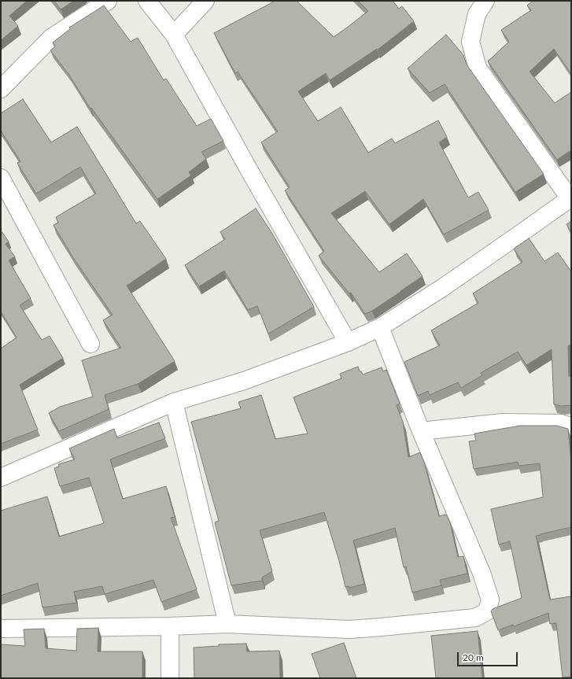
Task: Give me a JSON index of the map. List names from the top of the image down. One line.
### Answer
{"scale_bar":"20 m"}
